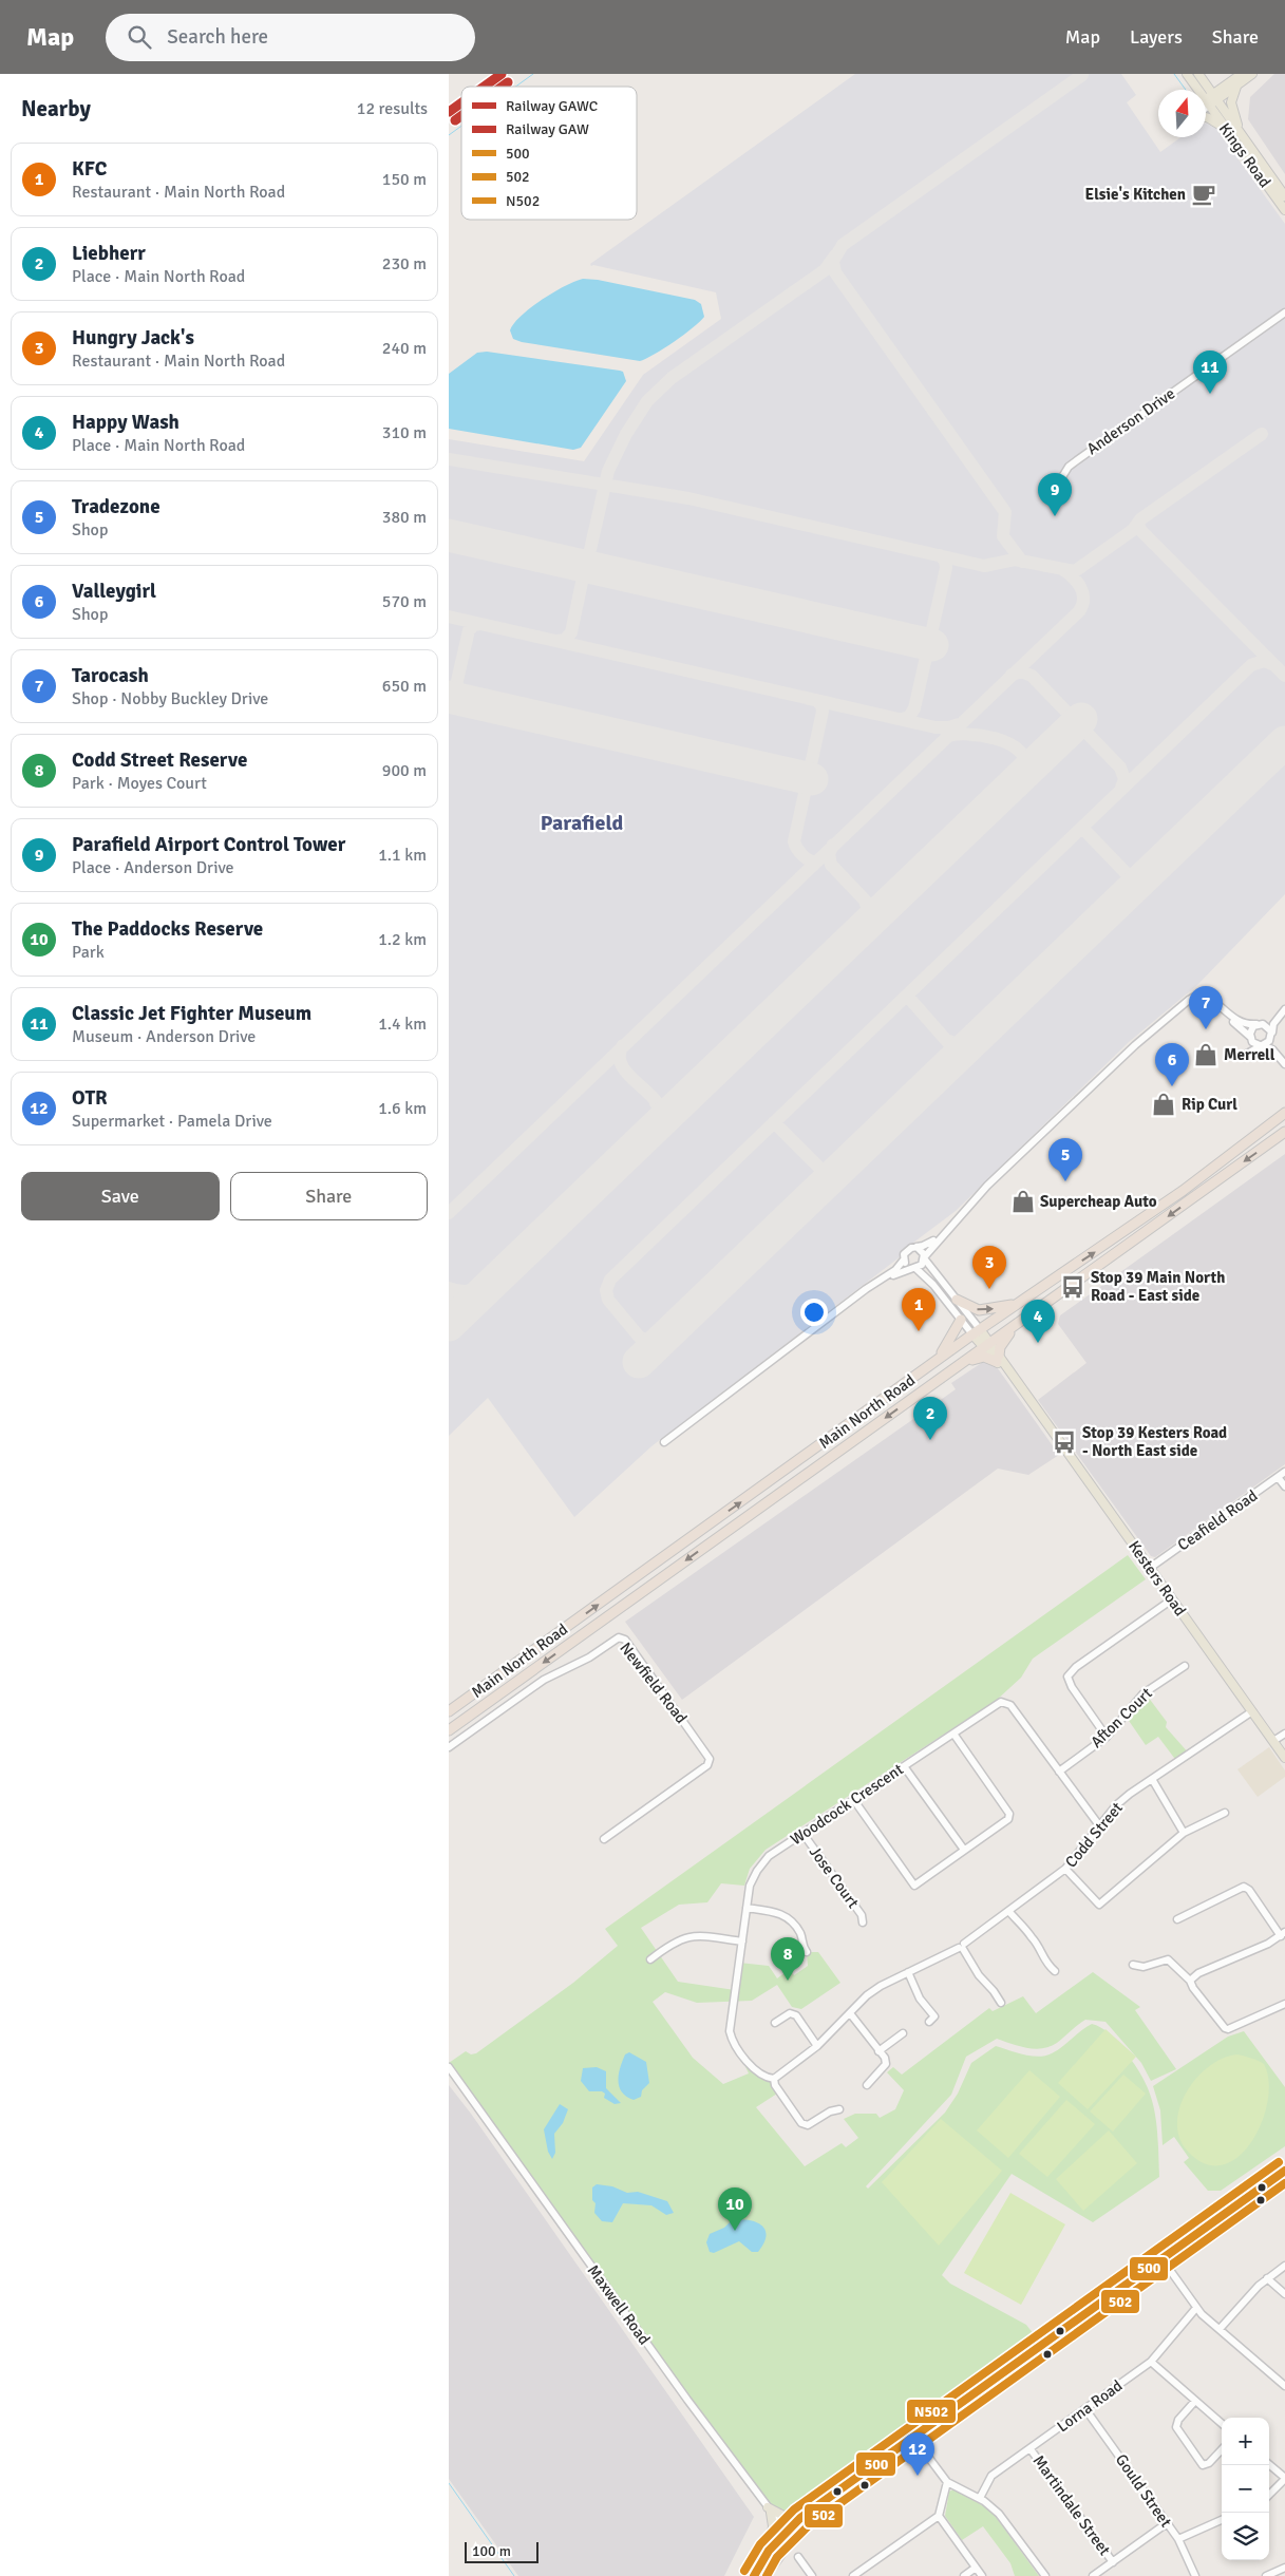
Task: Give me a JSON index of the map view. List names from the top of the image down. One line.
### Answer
{"streets":{"highway":["Main North Road"],"main road":["Kings Road","Kesters Road"],"street":["Anderson Drive","Ceafield Road","Newfield Road","Afton Court","Woodcock Crescent","Codd Street","Jose Court","Maxwell Road","Lorna Road","Gould Street","Martindale Street"]},"crossings":[["Main North Road","Kesters Road"],["Ceafield Road","Kesters Road"],["Kesters Road","Codd Street"],["Afton Court","Woodcock Crescent"],["Woodcock Crescent","Codd Street"],["Woodcock Crescent","Jose Court"],["Lorna Road","Gould Street"],["Lorna Road","Martindale Street"]],"districts":["Parafield"],"places":{"cafe":["Elsie's Kitchen"],"shop":["Merrell","Rip Curl","Supercheap Auto"],"bus stop":["Stop 39 Main North Road - East side","Stop 39 Kesters Road - North East side"]},"lines":["rail line GAWC","rail line GAW","transit line N502","transit line 500","transit line 502"],"legend":["Railway GAWC","Railway GAW","500","502","N502"],"scale_bar":"100 m","north":"top","page":{"header":"Map","search":"Search here","nav":["Map","Layers","Share"],"heading":["Nearby","12 results"],"list":[{"mark":"1","name":"KFC","note":"Restaurant · Main North Road","value":"150 m"},{"mark":"2","name":"Liebherr","note":"Place · Main North Road","value":"230 m"},{"mark":"3","name":"Hungry Jack's","note":"Restaurant · Main North Road","value":"240 m"},{"mark":"4","name":"Happy Wash","note":"Place · Main North Road","value":"310 m"},{"mark":"5","name":"Tradezone","note":"Shop","value":"380 m"},{"mark":"6","name":"Valleygirl","note":"Shop","value":"570 m"},{"mark":"7","name":"Tarocash","note":"Shop · Nobby Buckley Drive","value":"650 m"},{"mark":"8","name":"Codd Street Reserve","note":"Park · Moyes Court","value":"900 m"},{"mark":"9","name":"Parafield Airport Control Tower","note":"Place · Anderson Drive","value":"1.1 km"},{"mark":"10","name":"The Paddocks Reserve","note":"Park","value":"1.2 km"},{"mark":"11","name":"Classic Jet Fighter Museum","note":"Museum · Anderson Drive","value":"1.4 km"},{"mark":"12","name":"OTR","note":"Supermarket · Pamela Drive","value":"1.6 km"}],"pins":["11","9","7","6","5","3","1","4","2","8","10","12"],"buttons":["Save","Share"],"map_buttons":["+","−"],"scale":"100 m"}}
